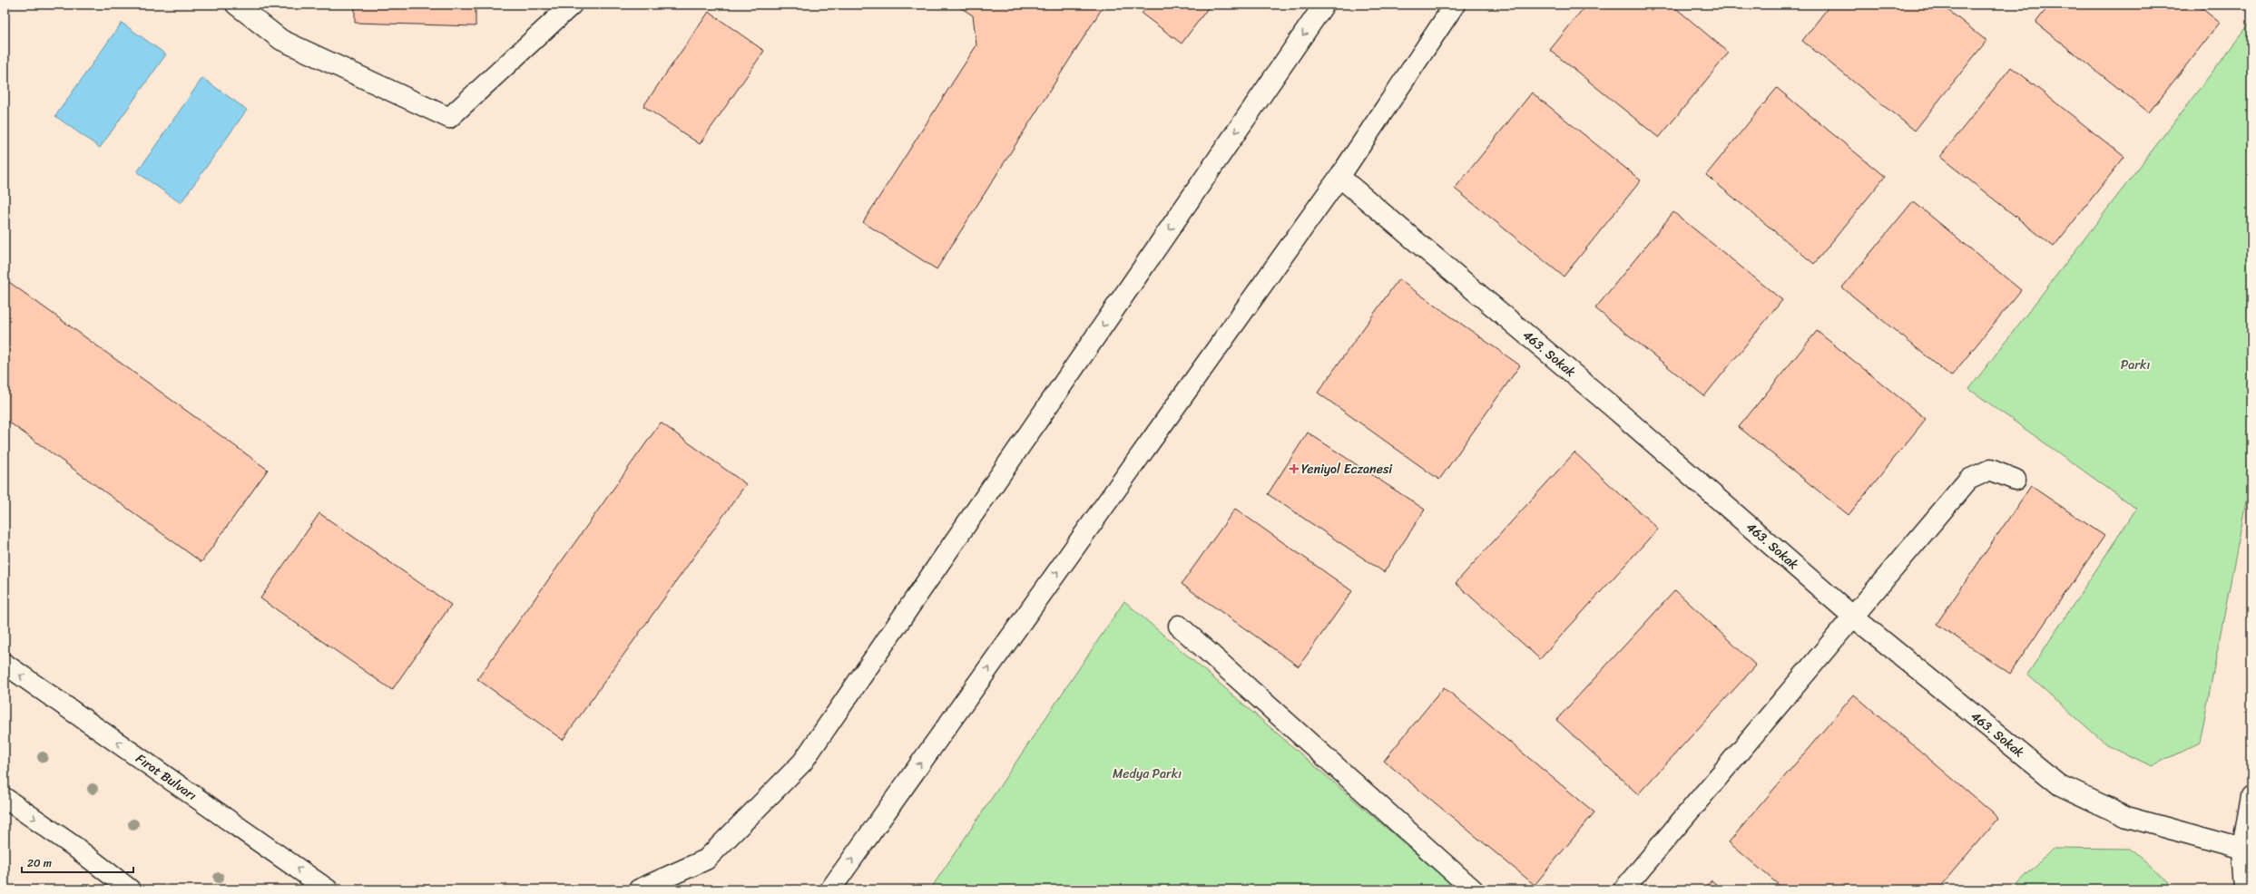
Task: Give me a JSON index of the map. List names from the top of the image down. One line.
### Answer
{"streets":{"main road":["463. Sokak","Fırat Bulvarı"]},"parks":["Parkı","Medya Parkı"],"places":{"health":["Yeniyol Eczanesi"]},"scale_bar":"20 m"}
